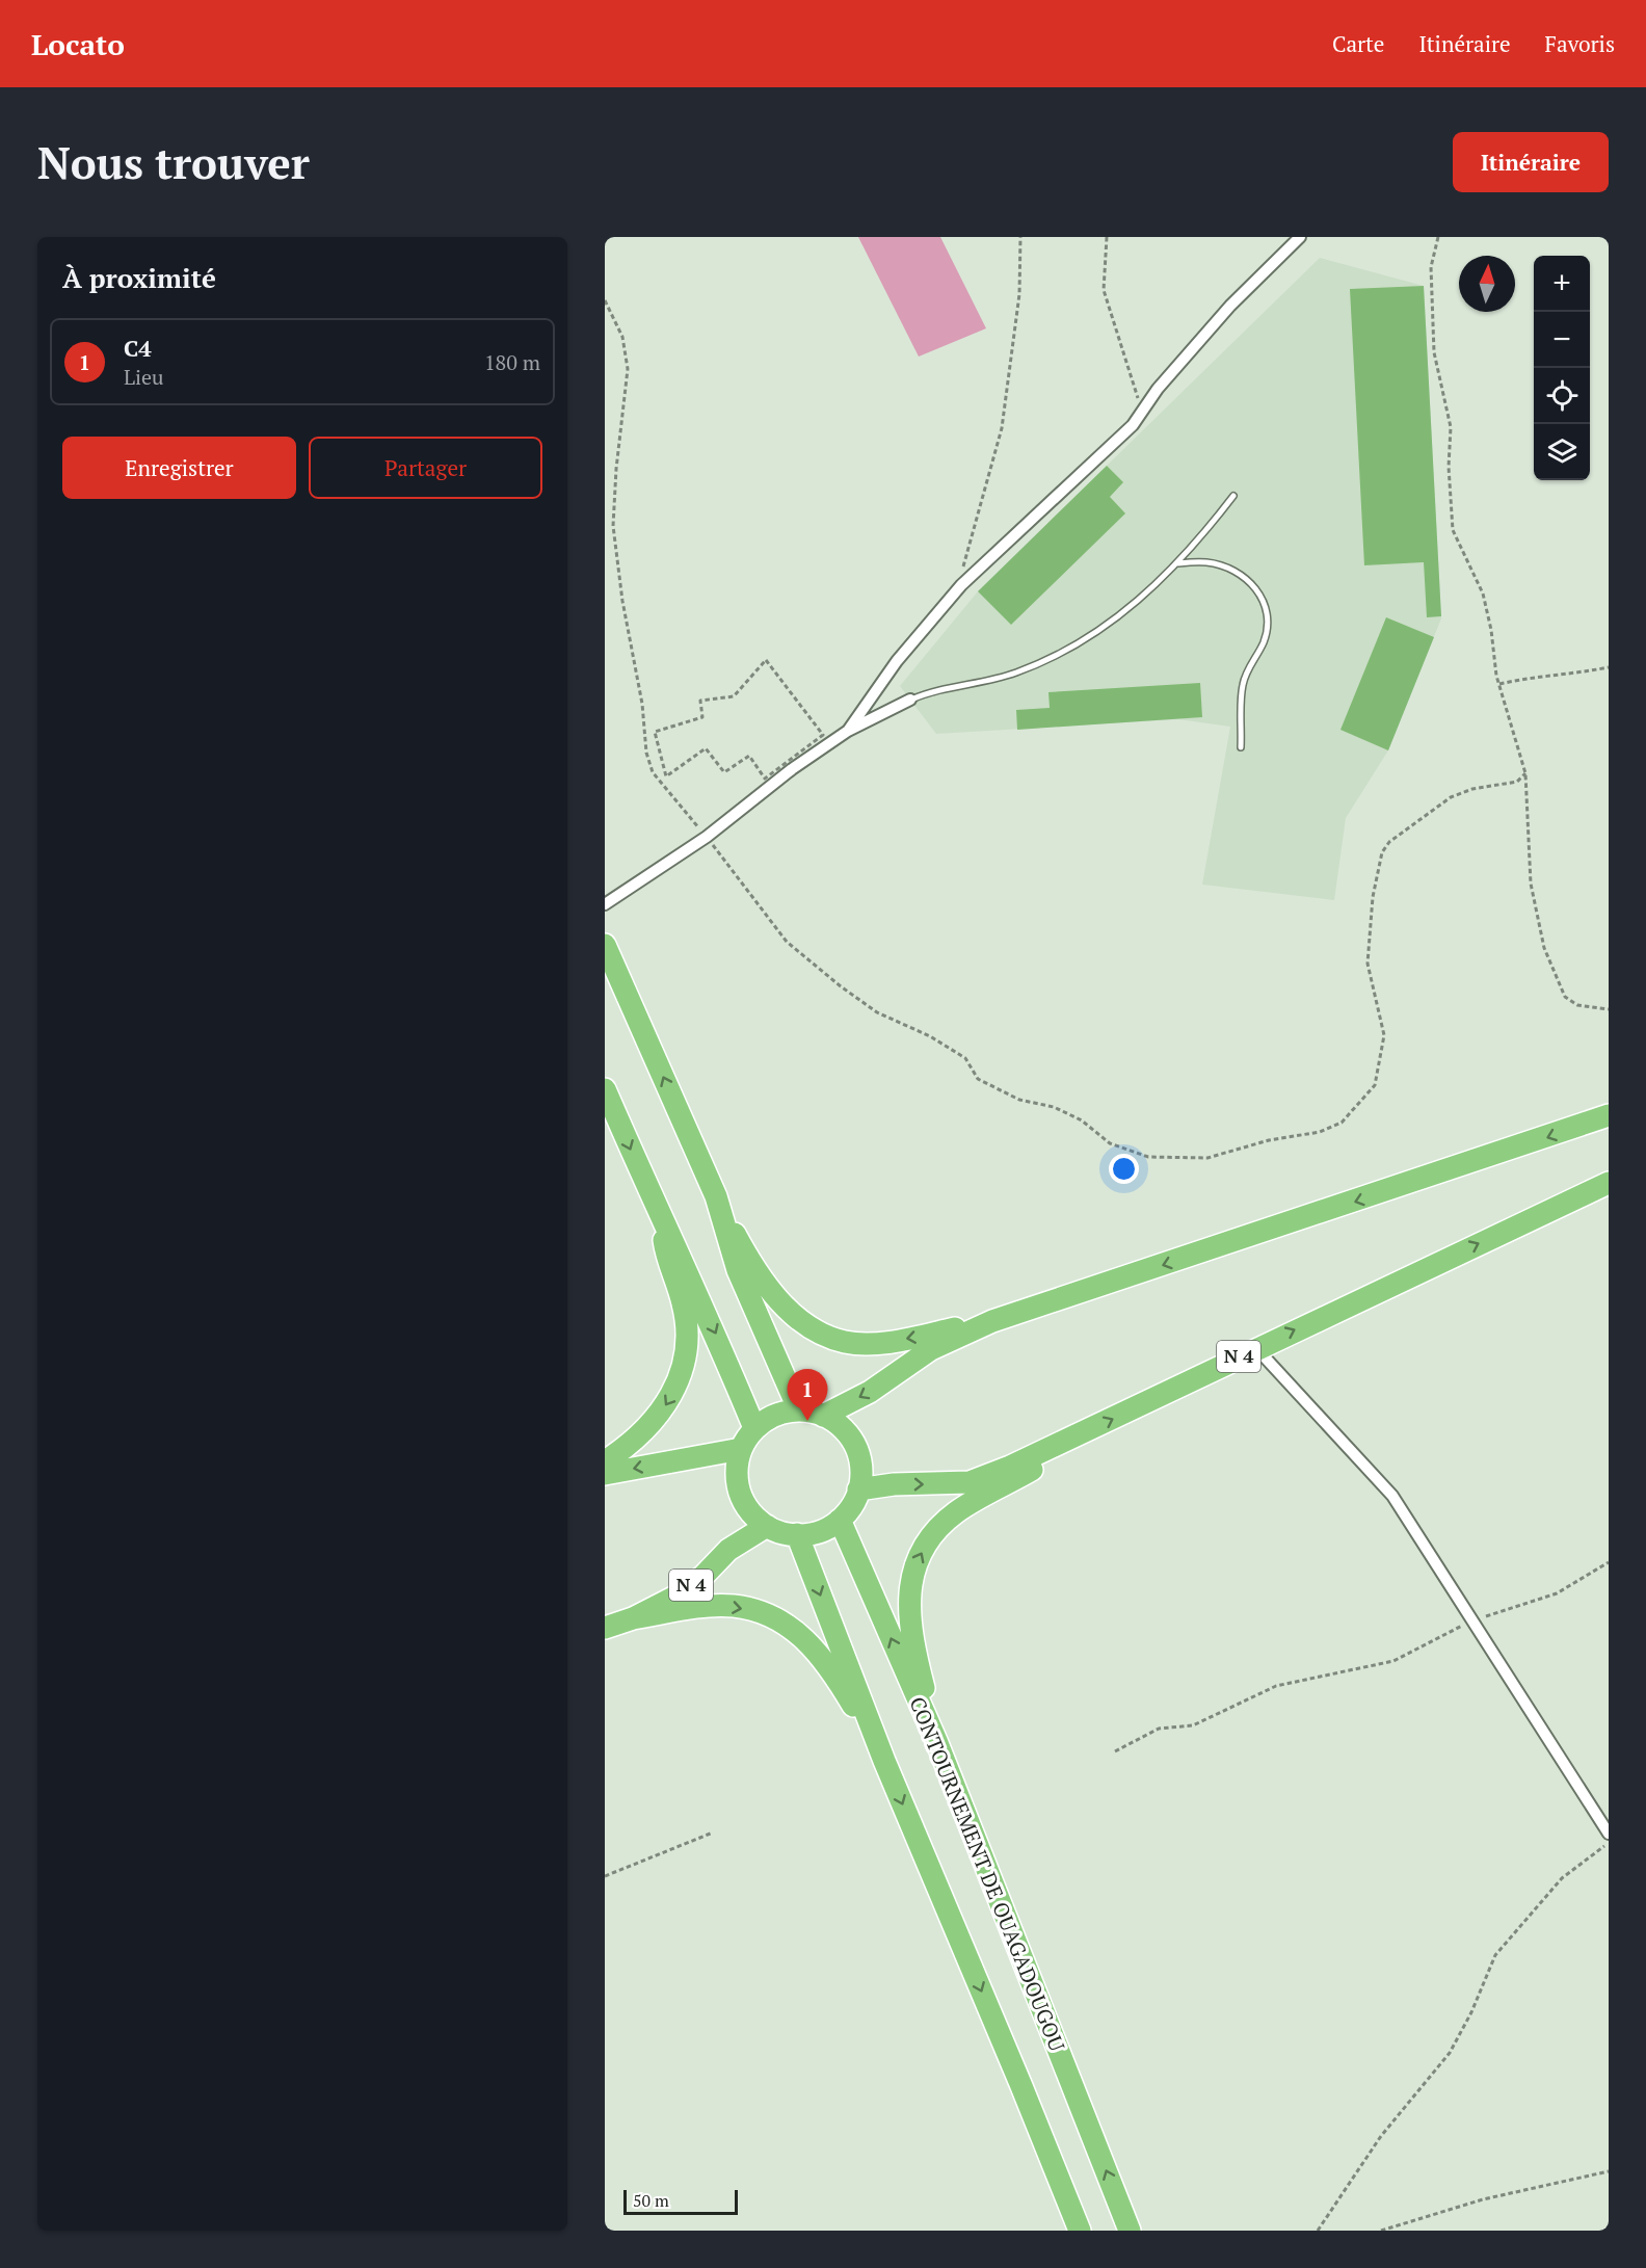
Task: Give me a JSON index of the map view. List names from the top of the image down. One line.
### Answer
{"streets":{"highway":["N 4","CONTOURNEMENT DE OUAGADOUGOU"]},"crossings":[["N 4","CONTOURNEMENT DE OUAGADOUGOU"]],"scale_bar":"50 m","north":"top","page":{"header":"Locato","nav":["Carte","Itinéraire","Favoris"],"buttons":["Itinéraire",["Enregistrer","Partager"]],"title":"Nous trouver","heading":"À proximité","map_buttons":["+","−"],"list":[{"mark":"1","name":"C4","note":"Lieu","value":"180 m"}],"pins":"1","scale":"50 m"}}
